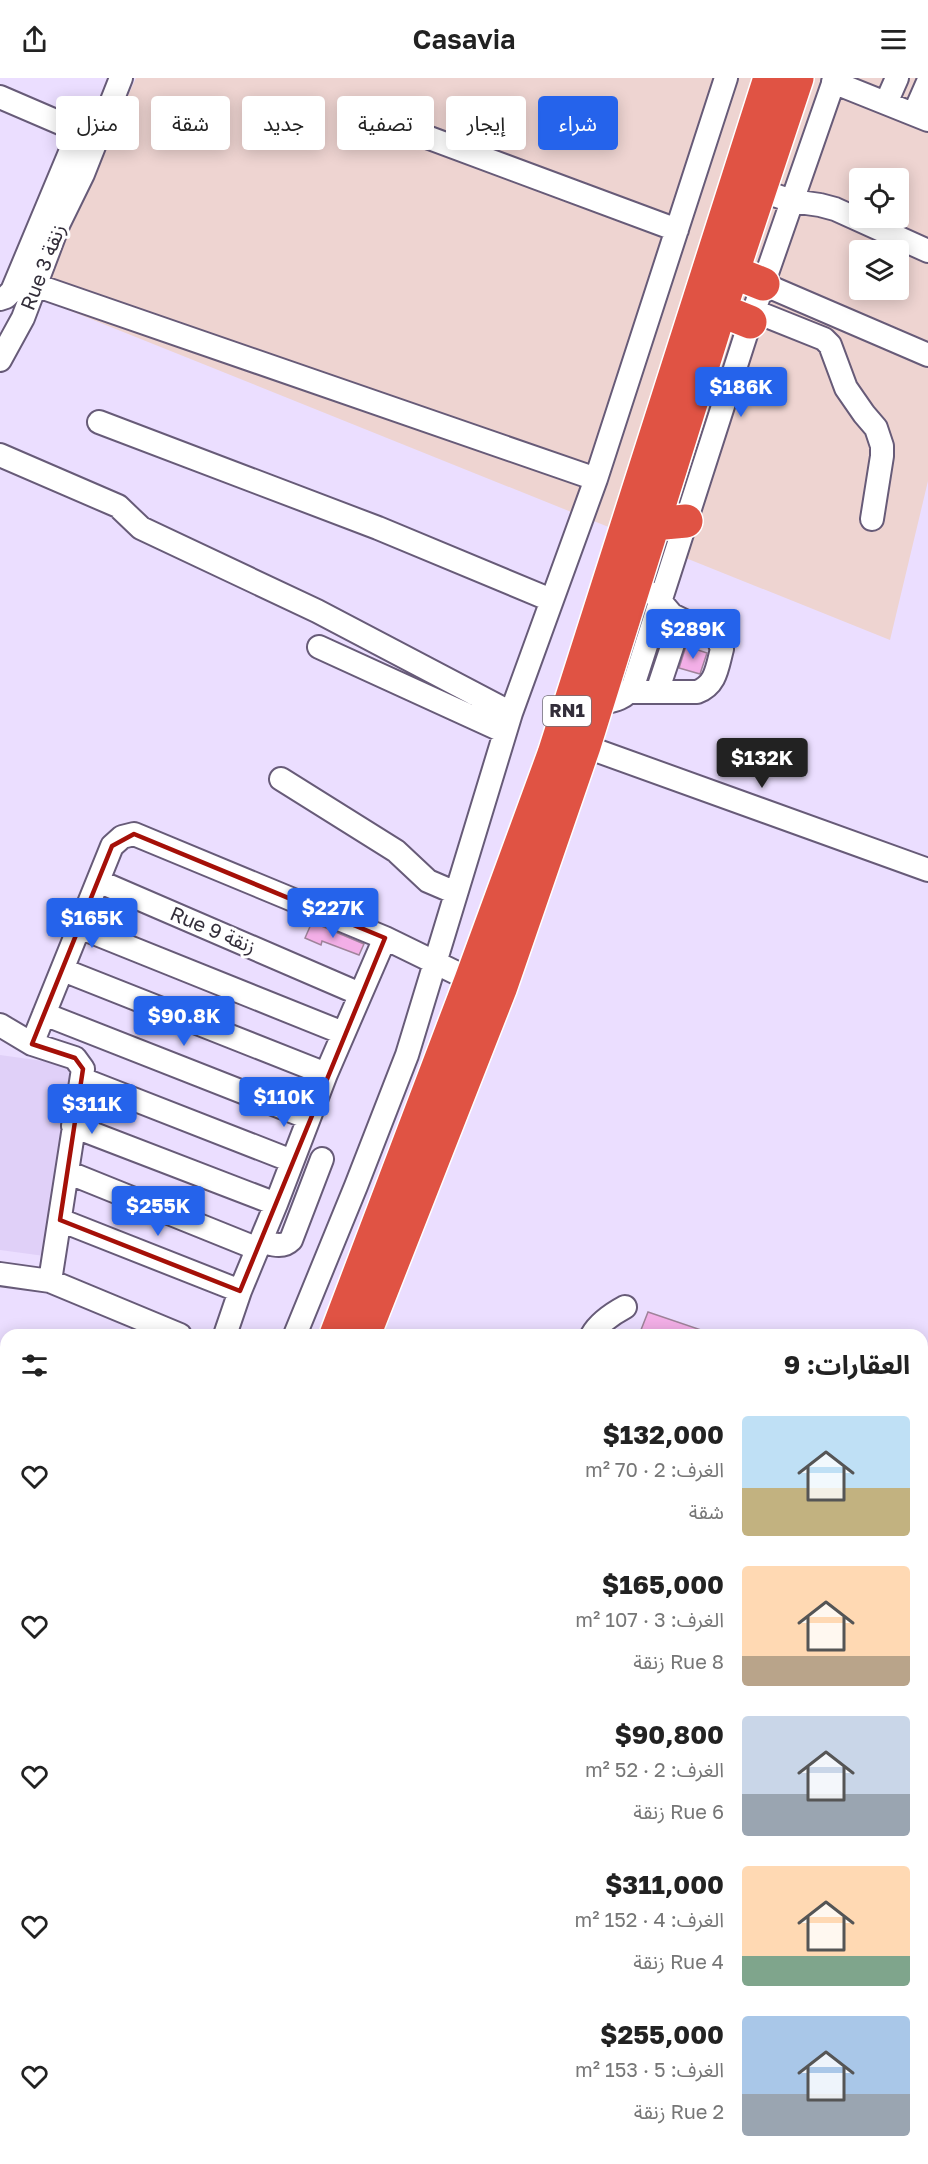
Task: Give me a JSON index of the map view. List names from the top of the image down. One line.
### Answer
{"streets":{"highway":["RN1"],"street":["Rue 3 زنقة","Rue 9 زنقة"]},"page":{"header":"Casavia","chip":["شراء","إيجار","تصفية","جديد","شقة","منزل"],"price":["$186K","$289K","$132K","$227K","$165K","$90.8K","$110K","$311K","$255K"],"heading":"العقارات: 9","list":[{"name":"$132,000","note":"الغرف: 2 · 70 m² · شقة"},{"name":"$165,000","note":"الغرف: 3 · 107 m² · Rue 8 زنقة"},{"name":"$90,800","note":"الغرف: 2 · 52 m² · Rue 6 زنقة"},{"name":"$311,000","note":"الغرف: 4 · 152 m² · Rue 4 زنقة"},{"name":"$255,000","note":"الغرف: 5 · 153 m² · Rue 2 زنقة"}]}}
